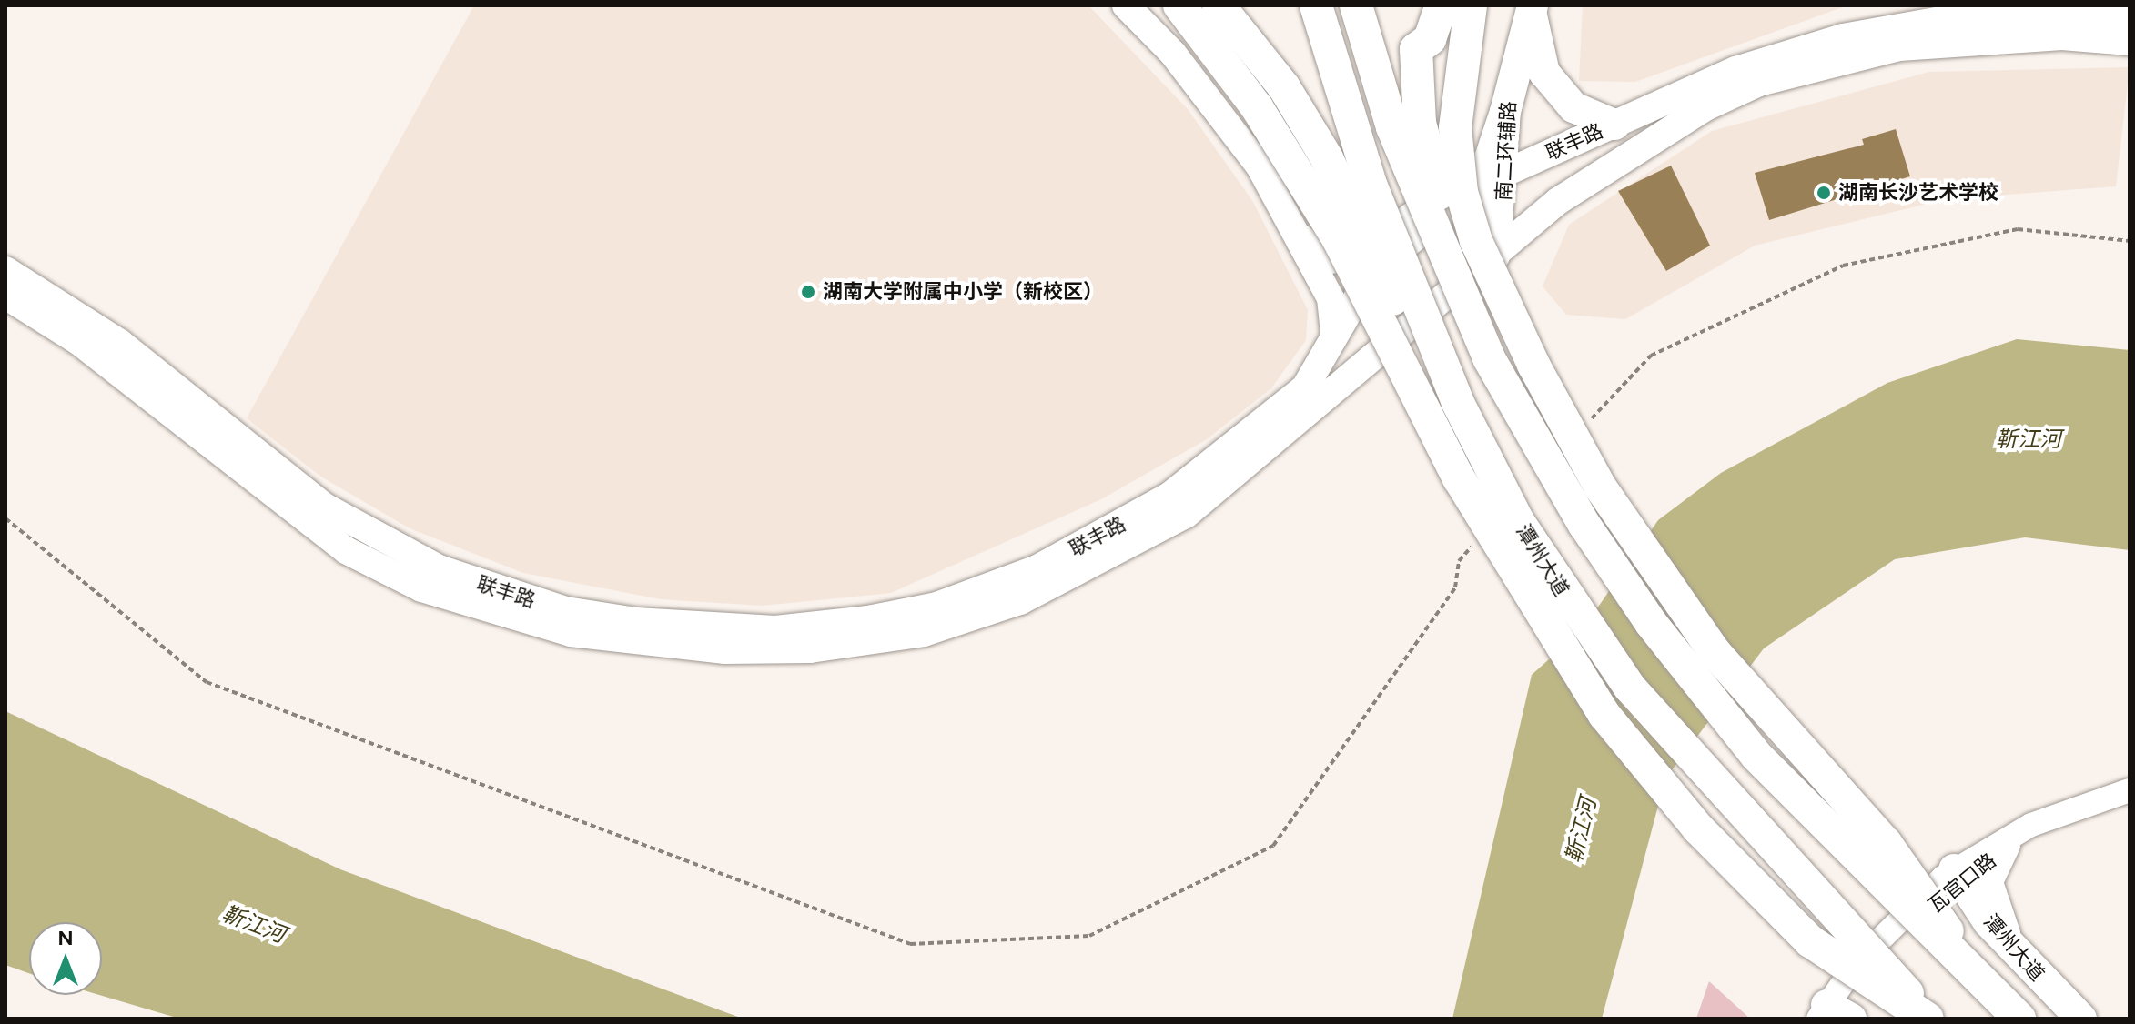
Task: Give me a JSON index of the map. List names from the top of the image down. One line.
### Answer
{"streets":{"highway":["潭州大道"],"main road":["联丰路","南二环辅路"],"street":["瓦官口路"]},"crossings":[["联丰路","南二环辅路"],["潭州大道","瓦官口路"]],"water":["靳江河"],"places":["湖南长沙艺术学校","湖南大学附属中小学（新校区）"],"north":"top"}
